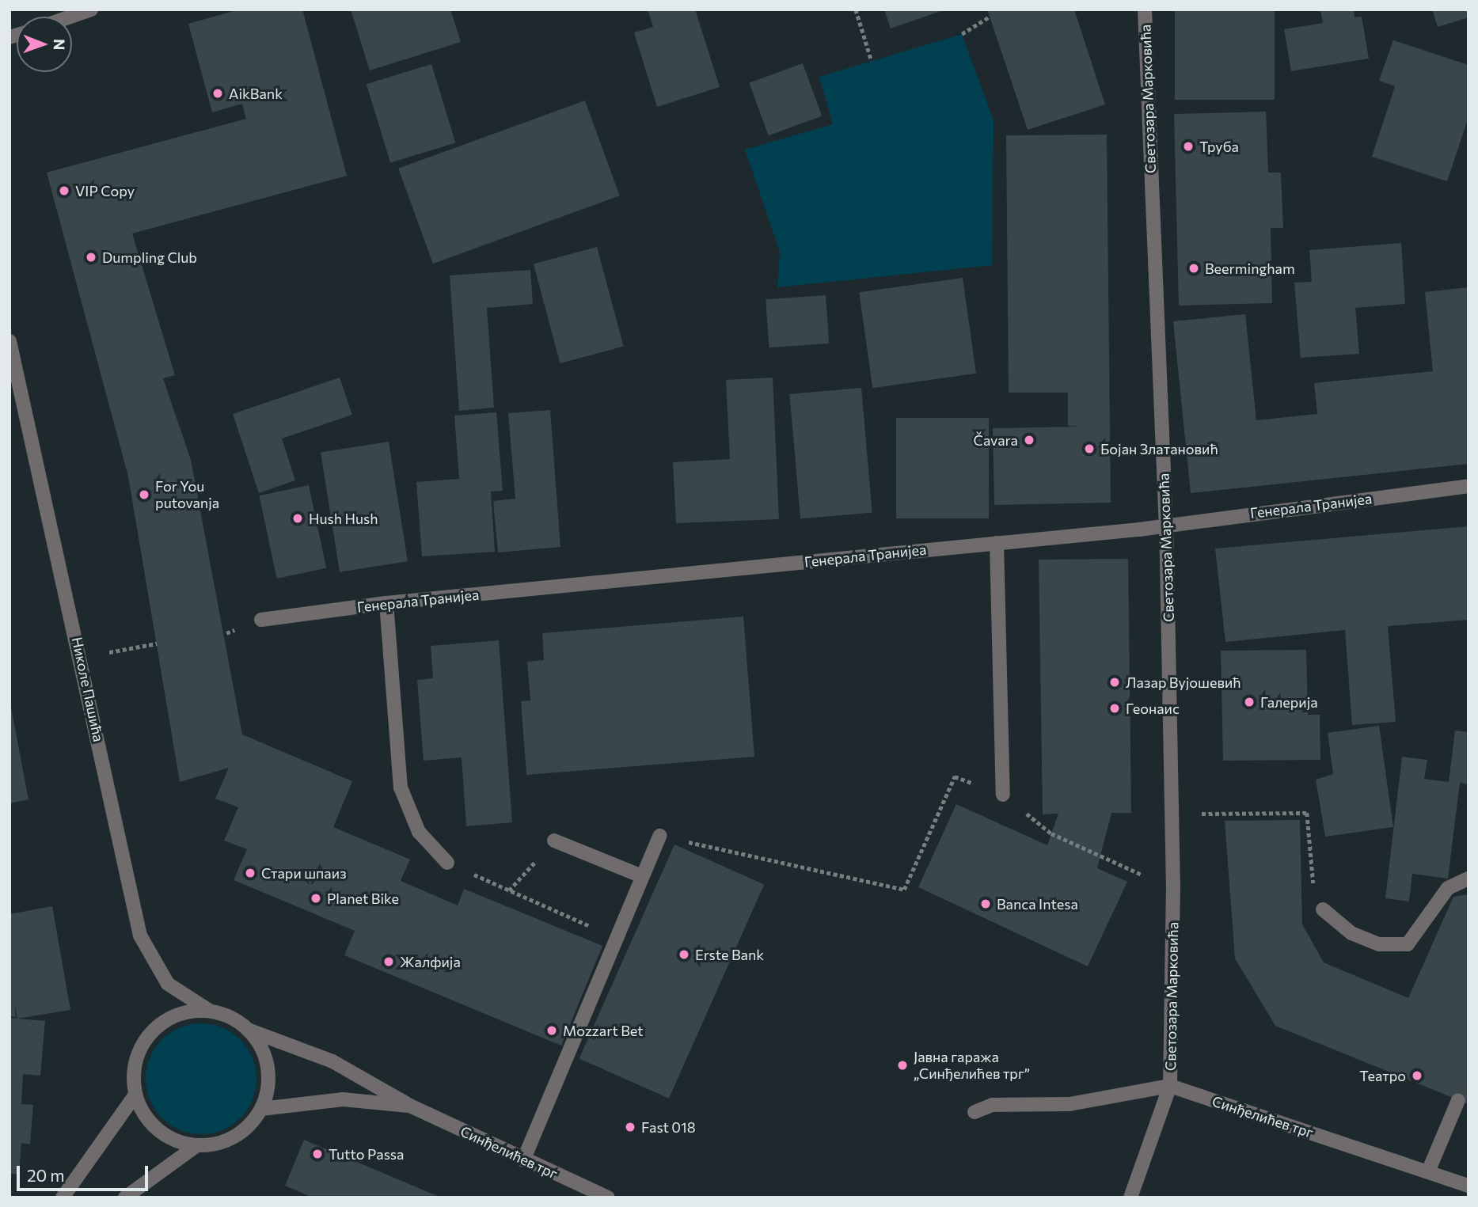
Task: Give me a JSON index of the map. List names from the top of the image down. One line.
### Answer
{"streets":{"street":["Светозара Марковића","Генерала Транијеа","Николе Пашића","Синђелићев трг"]},"crossings":[["Светозара Марковића","Генерала Транијеа"],["Светозара Марковића","Синђелићев трг"],["Николе Пашића","Синђелићев трг"]],"places":["AikBank","Труба","VIP Copy","Dumpling Club","Beermingham","Čavara","Бојан Златановић","For You putovanja","Hush Hush","Лазар Вујошевић","Галерија","Геонаис","Стари шпаиз","Planet Bike","Banca Intesa","Erste Bank","Жалфија","Mozzart Bet","Јавна гаража „Синђелићев трг”","Театро","Fast 018","Tutto Passa"],"scale_bar":"20 m","north":"right"}
